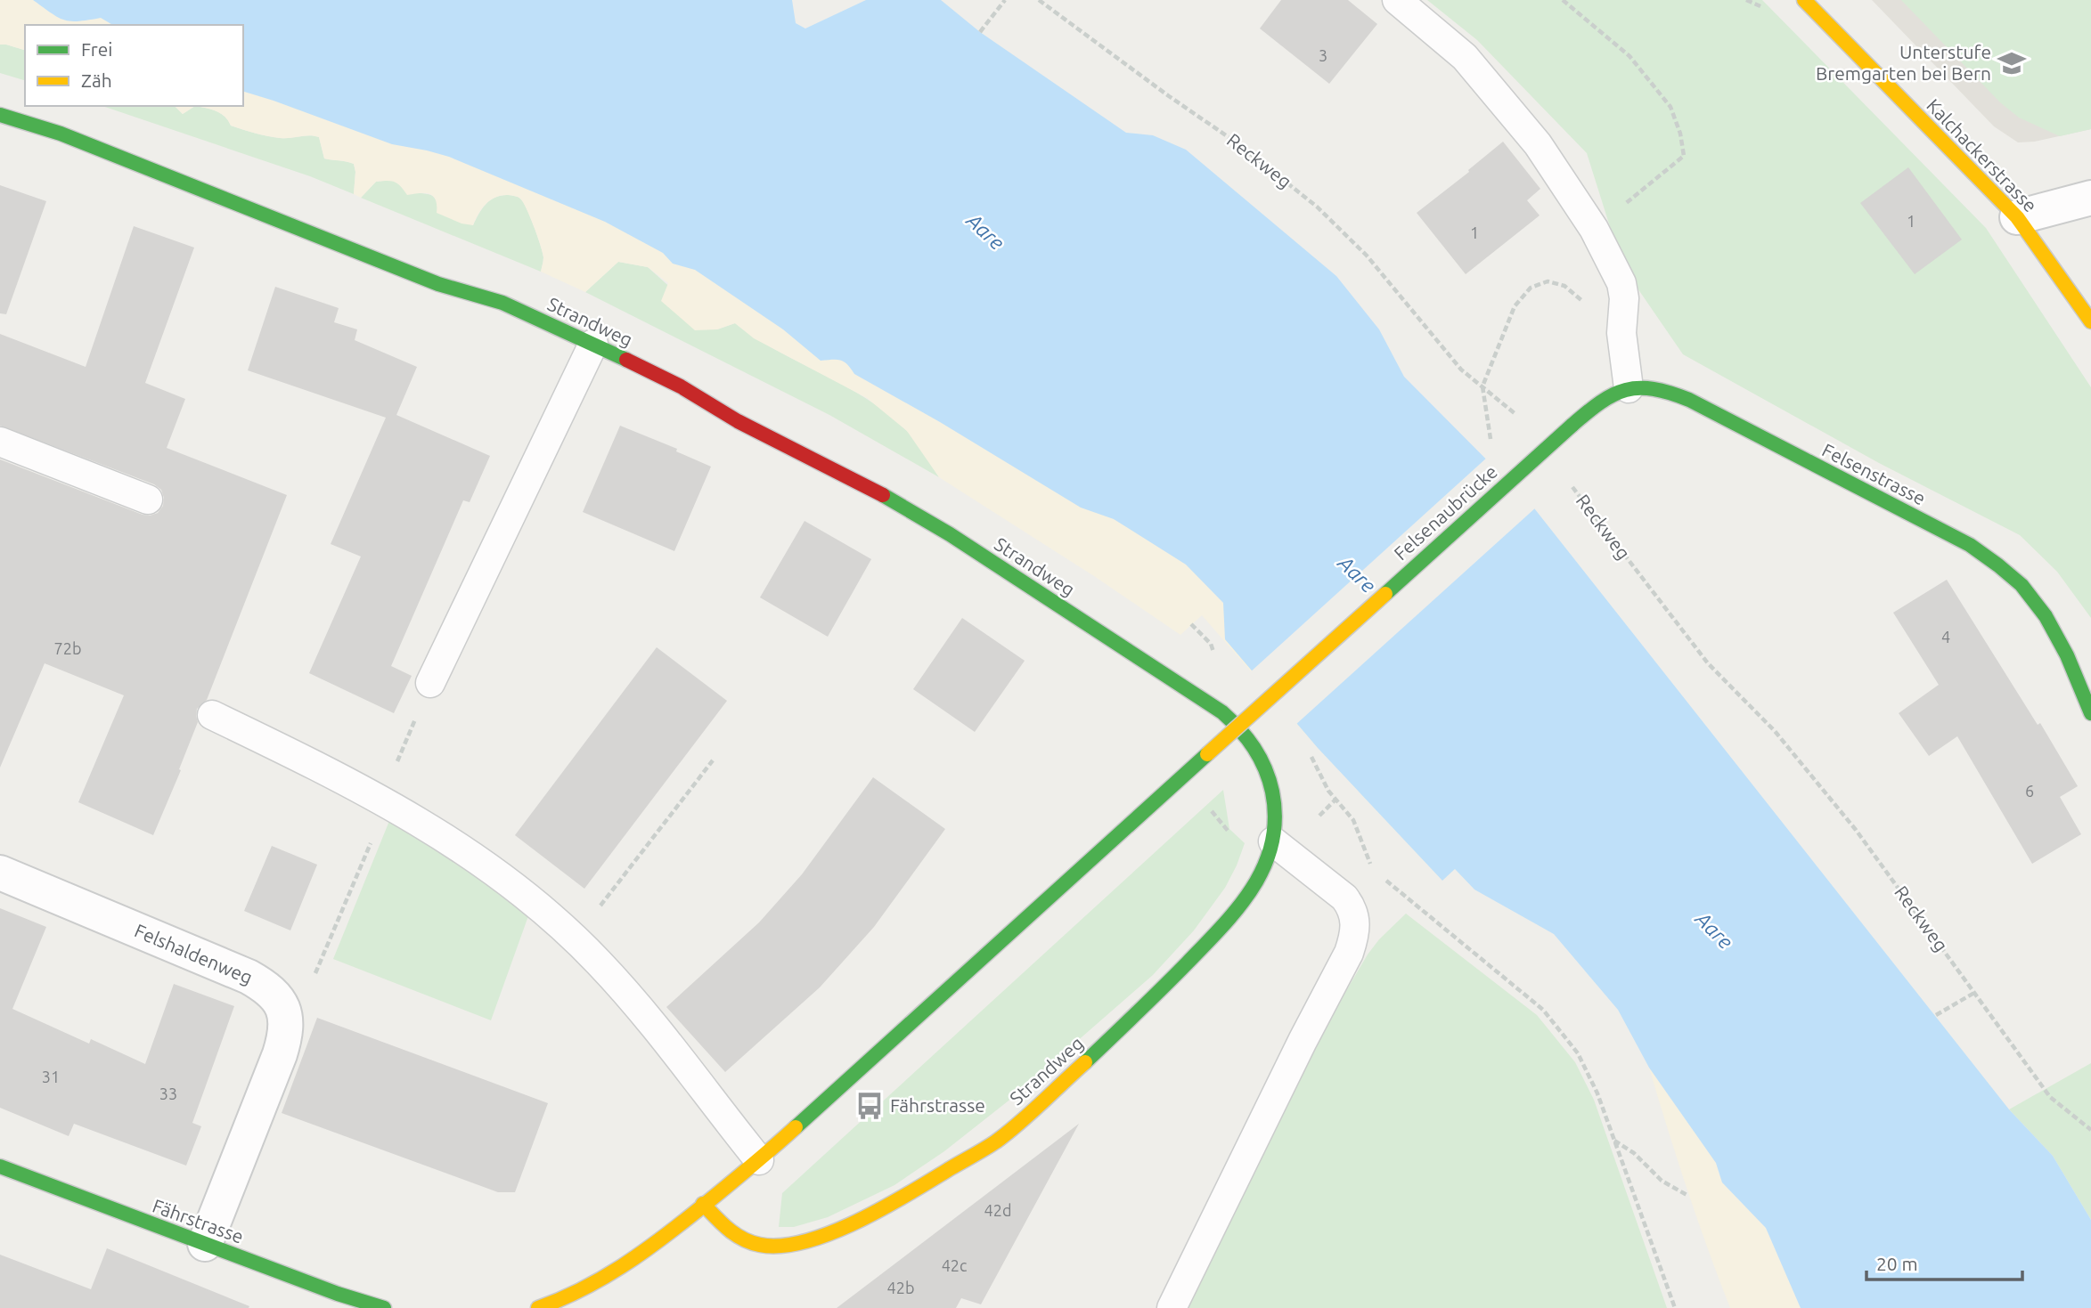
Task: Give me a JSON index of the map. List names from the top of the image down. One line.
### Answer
{"streets":{"street":["Kalchackerstrasse","Strandweg","Felsenstrasse","Felsenaubrücke","Felshaldenweg","Fährstrasse"],"path":["Reckweg"]},"crossings":[["Felsenstrasse","Felsenaubrücke"]],"water":["Aare"],"places":{"school or university":["Unterstufe Bremgarten bei Bern"],"bus stop":["Fährstrasse"]},"house_numbers":["3","1","1","4","72b","6","31","33","42d","42c","42b"],"legend":["Frei","Zäh"],"scale_bar":"20 m"}
